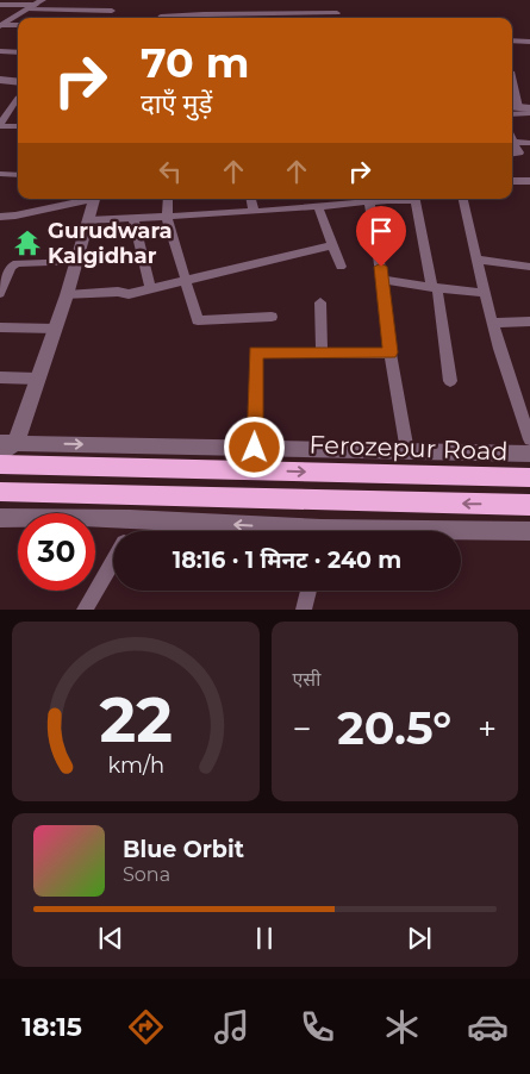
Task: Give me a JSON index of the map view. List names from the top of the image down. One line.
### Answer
{"streets":{"highway":["Ferozepur Road"]},"places":{"temple":["Gurudwara Kalgidhar"]},"page":{"turn":["70 m","दाएँ मुड़ें"],"limit":"30","trip":"18:16 · 1 मिनट · 240 m","tile":"एसी","heat":["−","20.5°","+"],"song":["Blue Orbit","Sona"],"tabs":"18:15","gauge":["22","km/h"]}}
